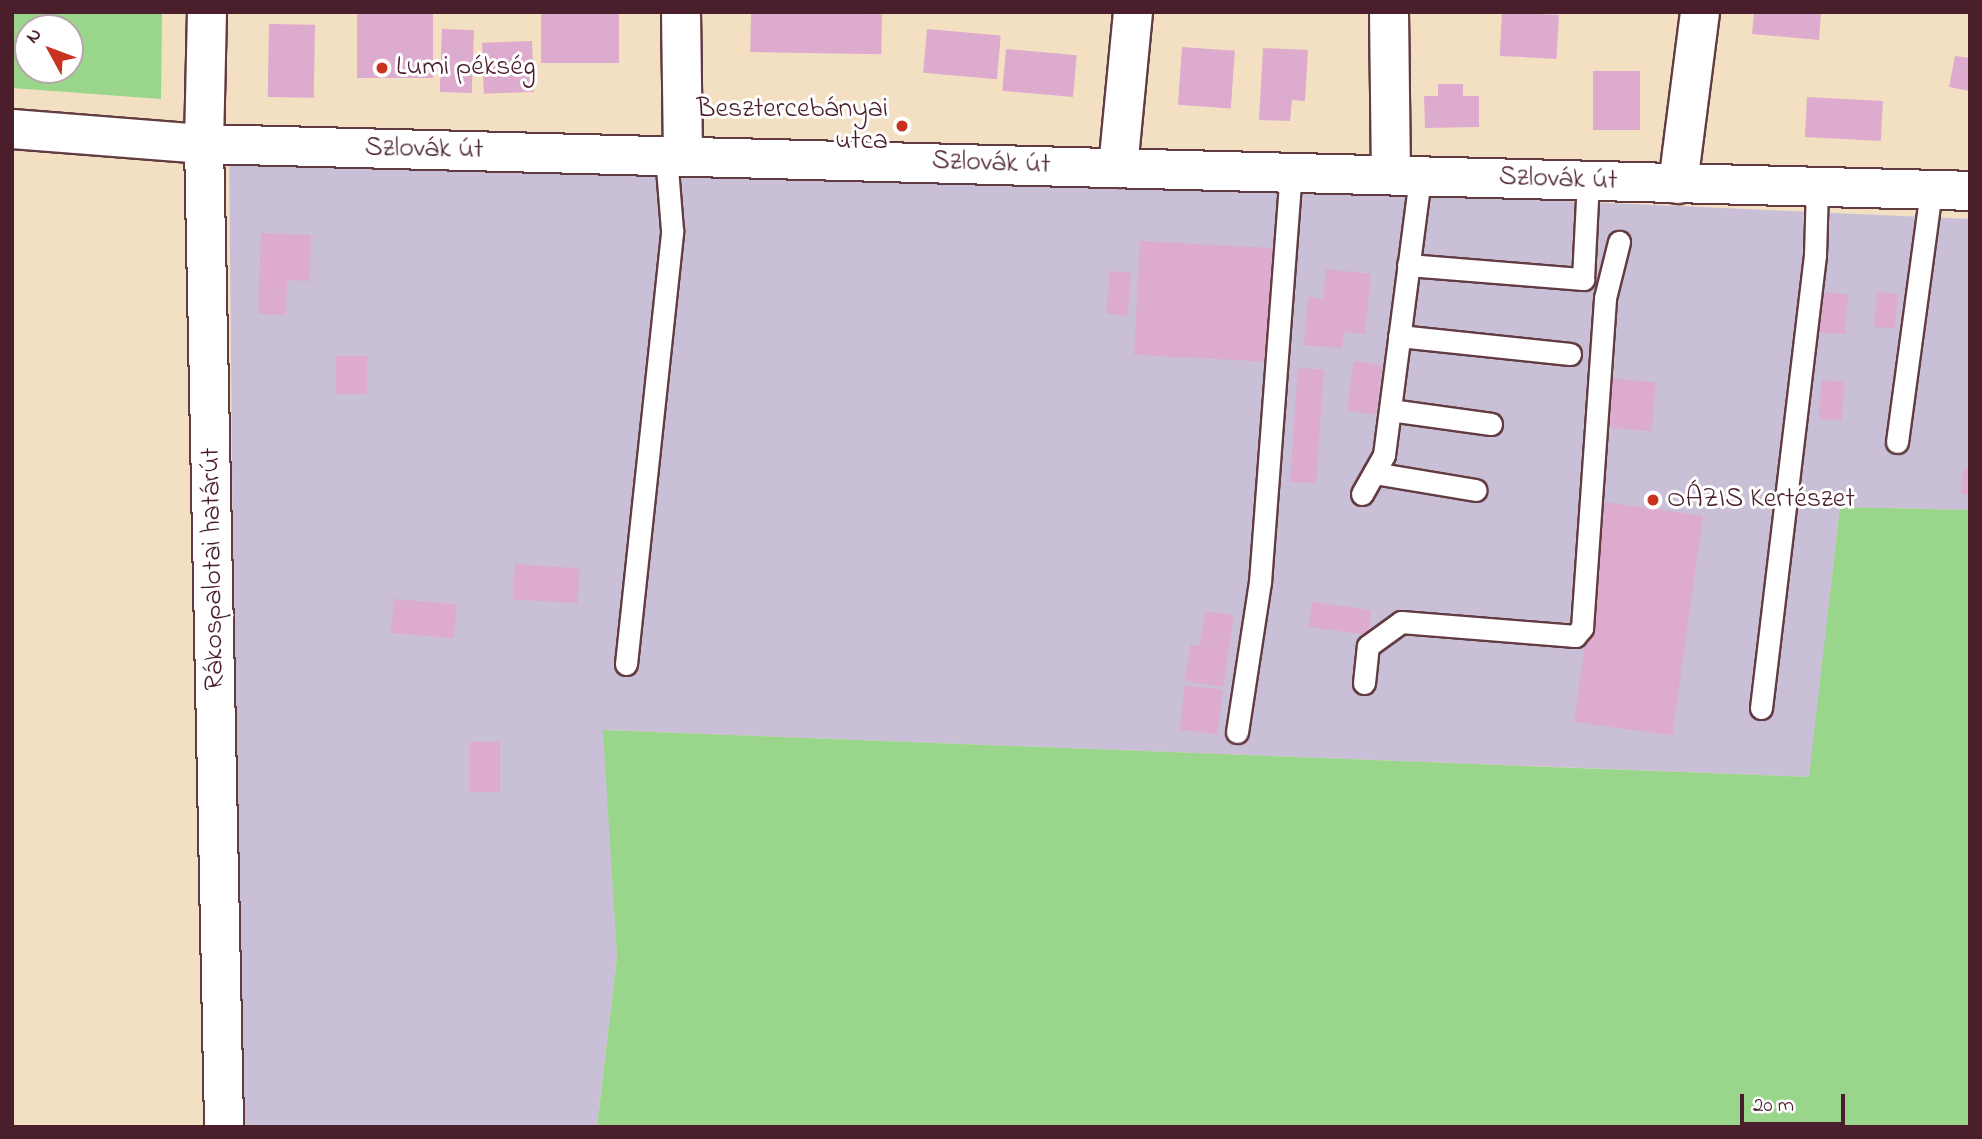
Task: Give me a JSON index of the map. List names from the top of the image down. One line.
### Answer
{"streets":{"street":["Szlovák út","Rákospalotai határút"]},"crossings":[["Szlovák út","Rákospalotai határút"]],"places":["Lumi pékség","Besztercebányai utca","OÁZIS Kertészet"],"scale_bar":"20 m","north":"top left"}
